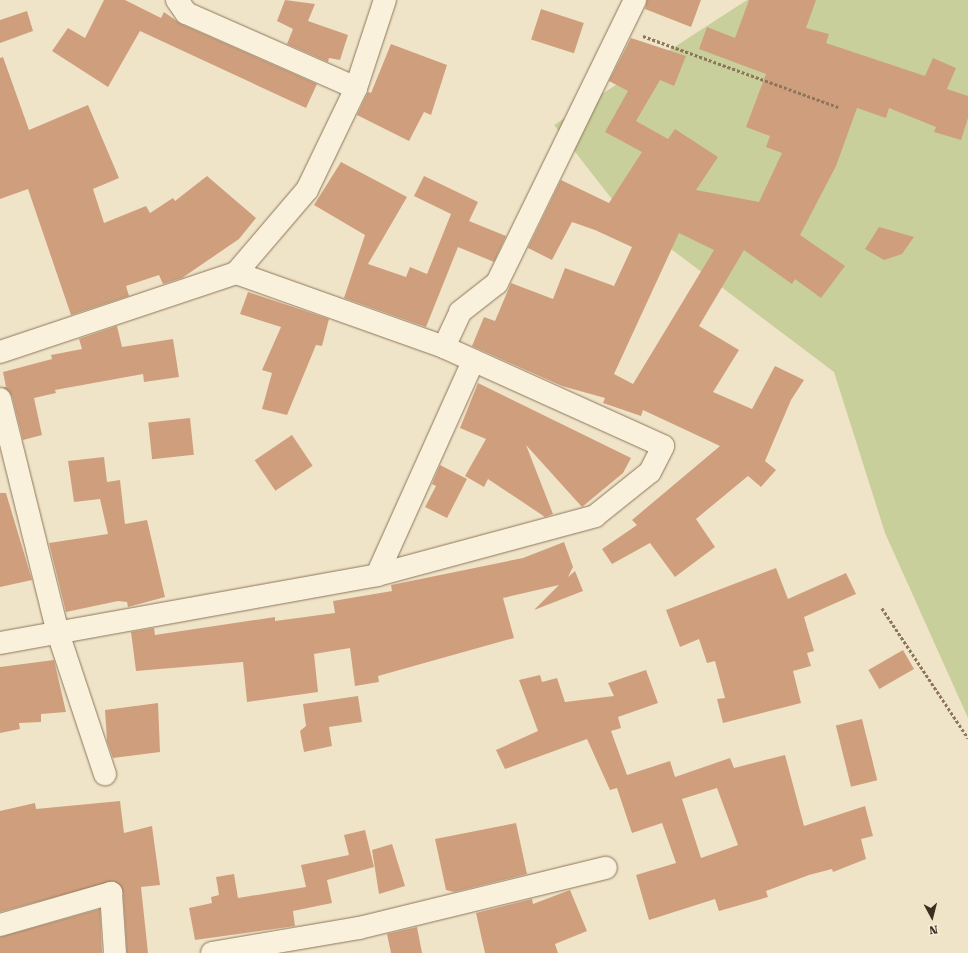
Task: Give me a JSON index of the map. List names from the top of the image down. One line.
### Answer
{"north":"bottom"}
